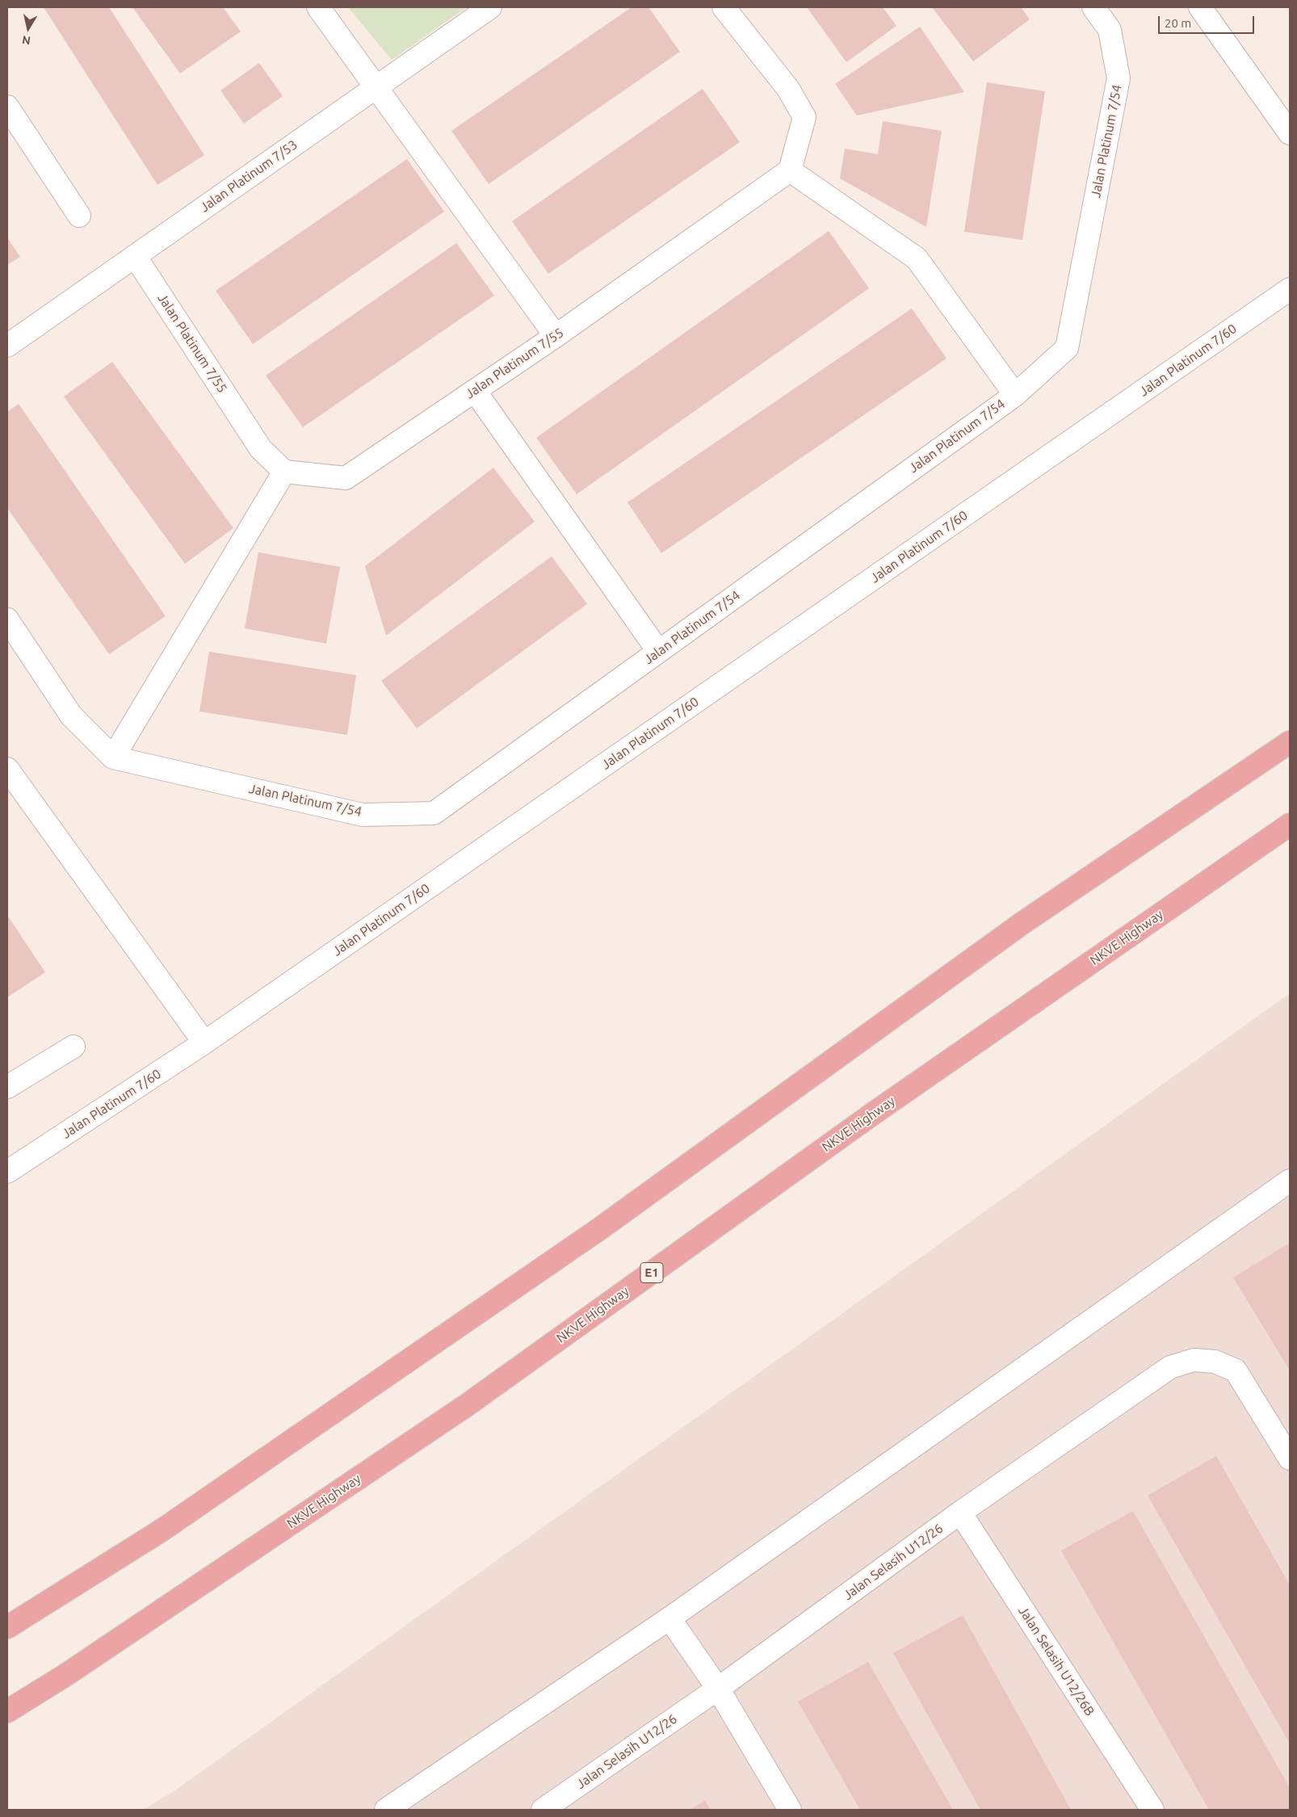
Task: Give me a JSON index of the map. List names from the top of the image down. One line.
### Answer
{"streets":{"highway":["NKVE Highway","E1"],"street":["Jalan Platinum 7/54","Jalan Platinum 7/53","Jalan Platinum 7/55","Jalan Platinum 7/60","Jalan Selasih U12/26","Jalan Selasih U12/26B"]},"crossings":[["Jalan Platinum 7/53","Jalan Platinum 7/55"],["Jalan Selasih U12/26","Jalan Selasih U12/26B"]],"scale_bar":"20 m","north":"bottom"}
